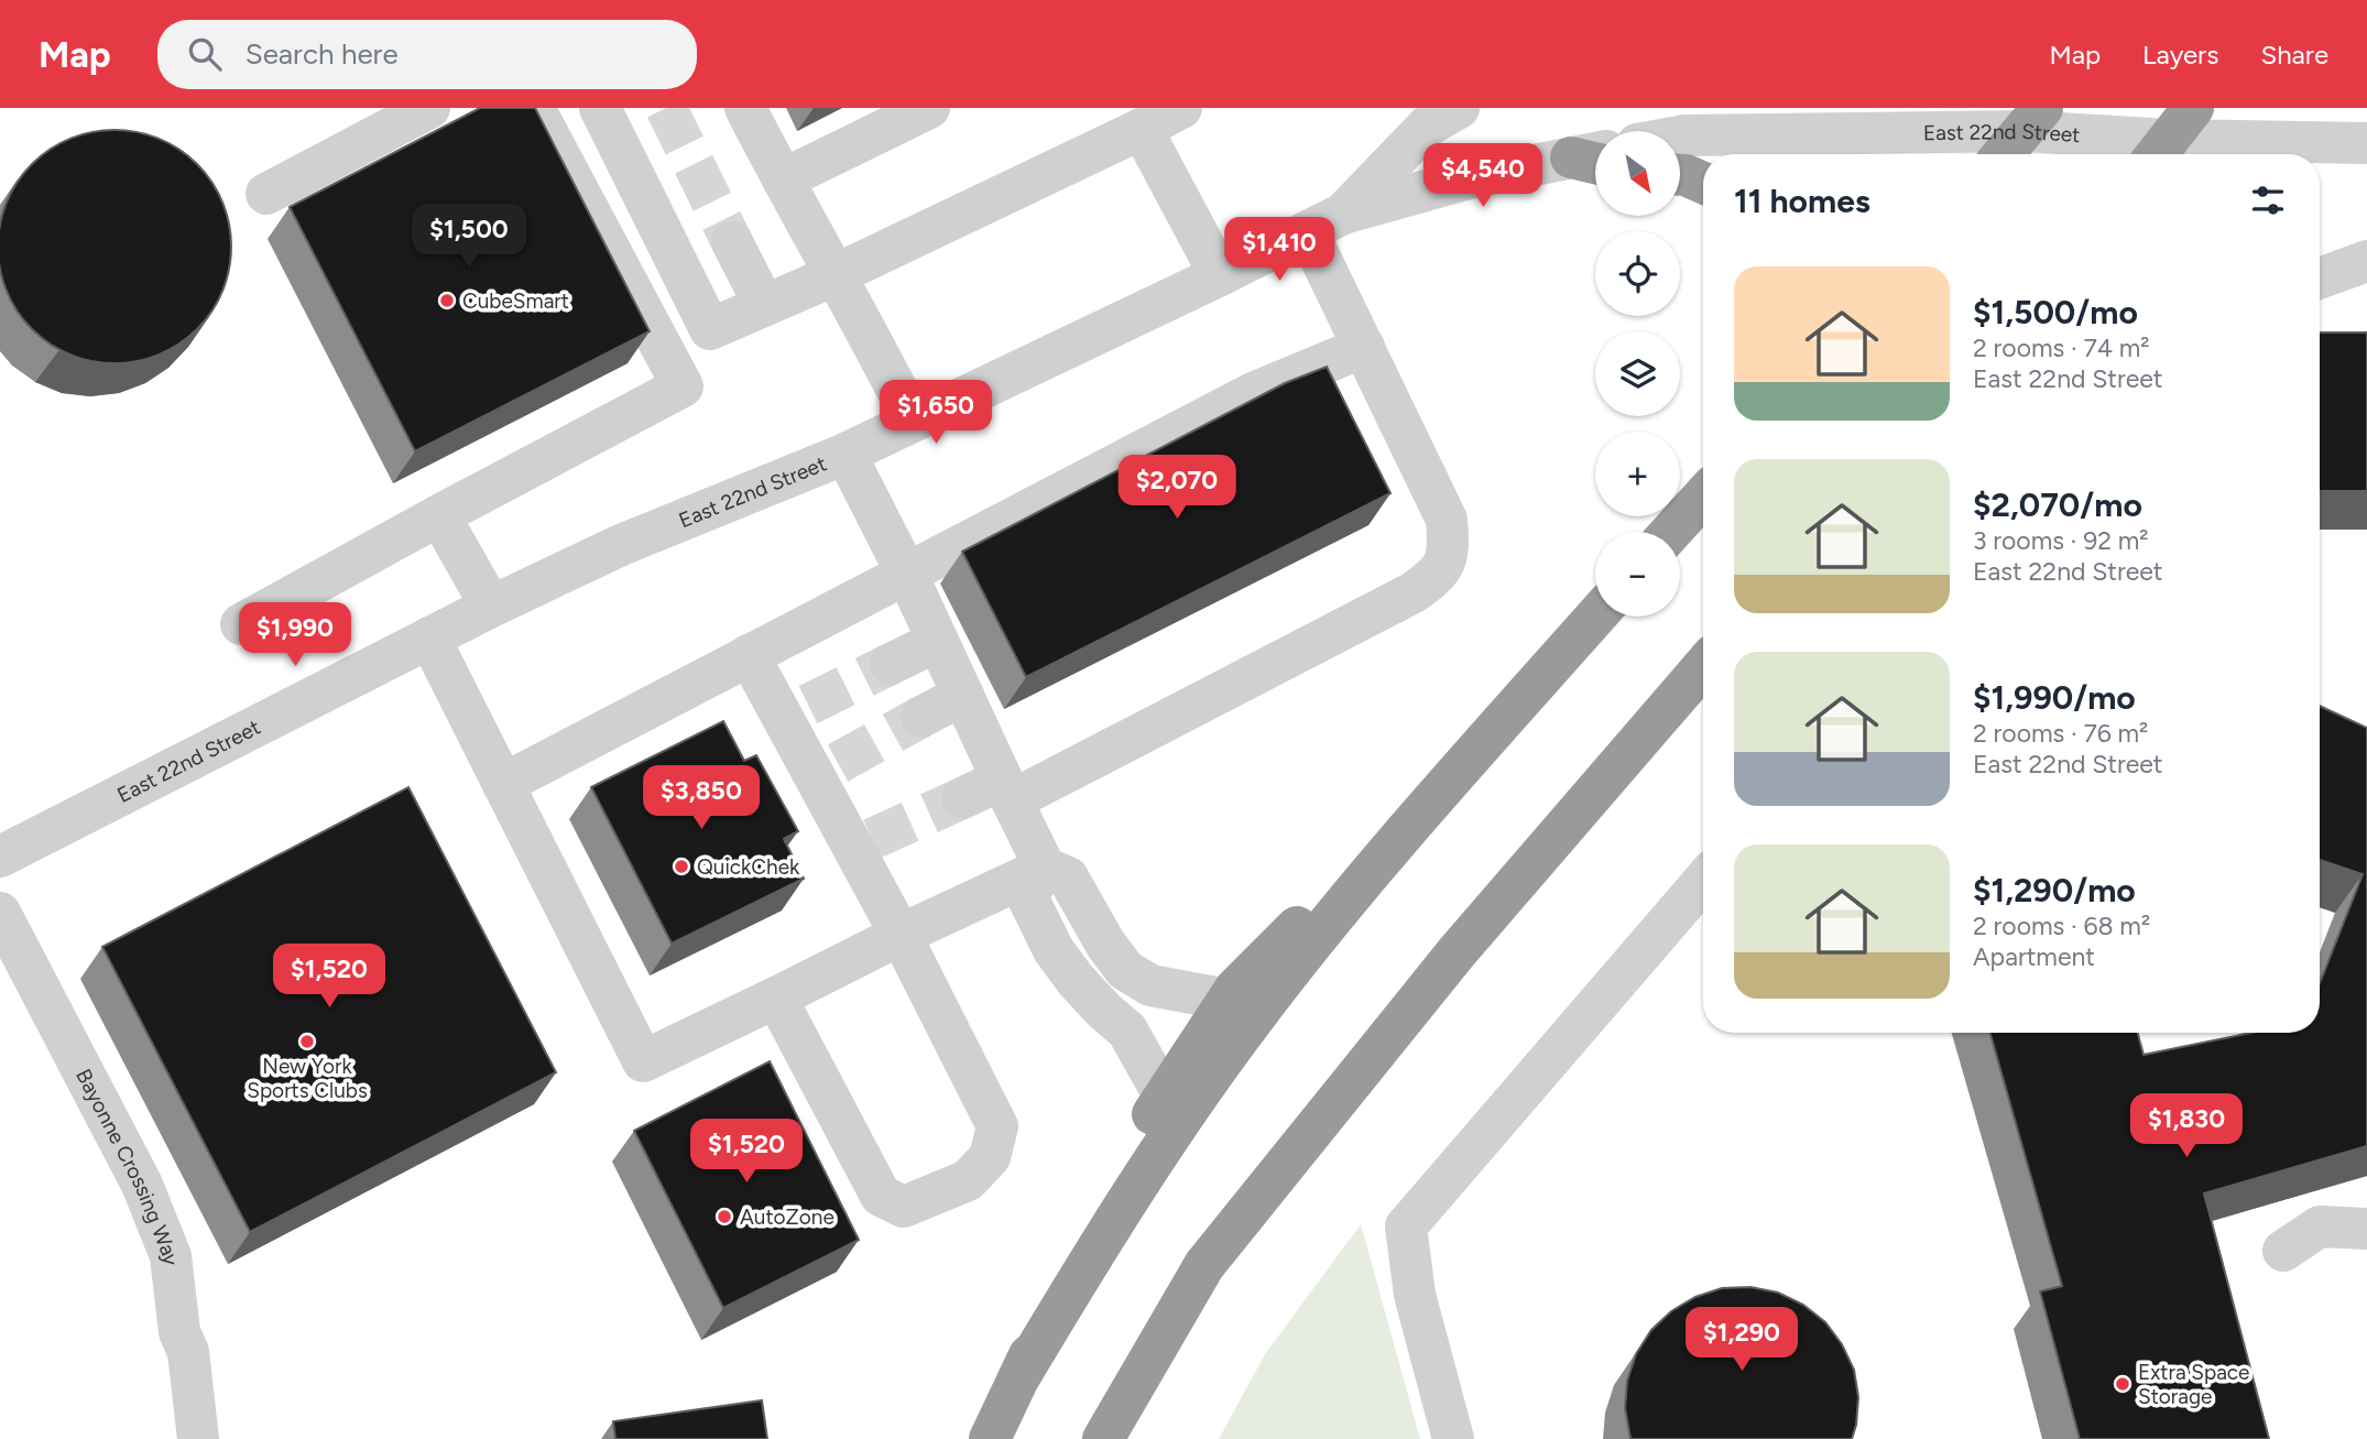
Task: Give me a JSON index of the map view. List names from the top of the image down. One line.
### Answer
{"streets":{"street":["East 22nd Street","Bayonne Crossing Way"]},"places":["CubeSmart","QuickChek","New York Sports Clubs","AutoZone","Extra Space Storage"],"north":"bottom right","page":{"header":"Map","search":"Search here","nav":["Map","Layers","Share"],"map_buttons":["+","−"],"price":["$4,540","$1,500","$1,410","$1,650","$2,070","$1,990","$3,850","$1,520","$1,830","$1,520","$1,290"],"heading":"11 homes","list":[{"name":"$1,500/mo","note":"2 rooms · 74 m² · East 22nd Street"},{"name":"$2,070/mo","note":"3 rooms · 92 m² · East 22nd Street"},{"name":"$1,990/mo","note":"2 rooms · 76 m² · East 22nd Street"},{"name":"$1,290/mo","note":"2 rooms · 68 m² · Apartment"}]}}
